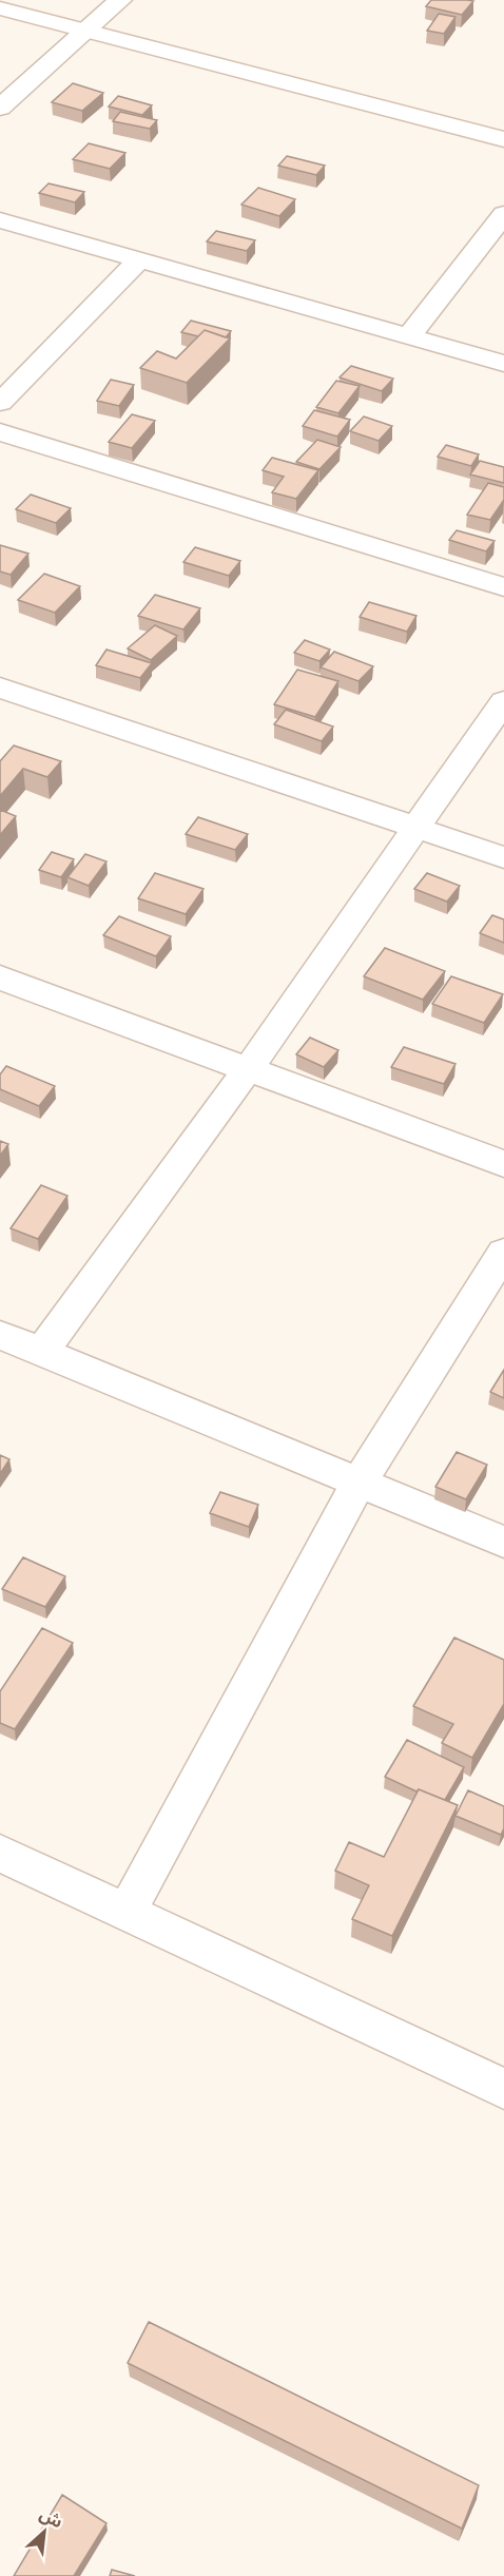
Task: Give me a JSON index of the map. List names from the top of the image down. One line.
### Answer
{"north":"top right"}
